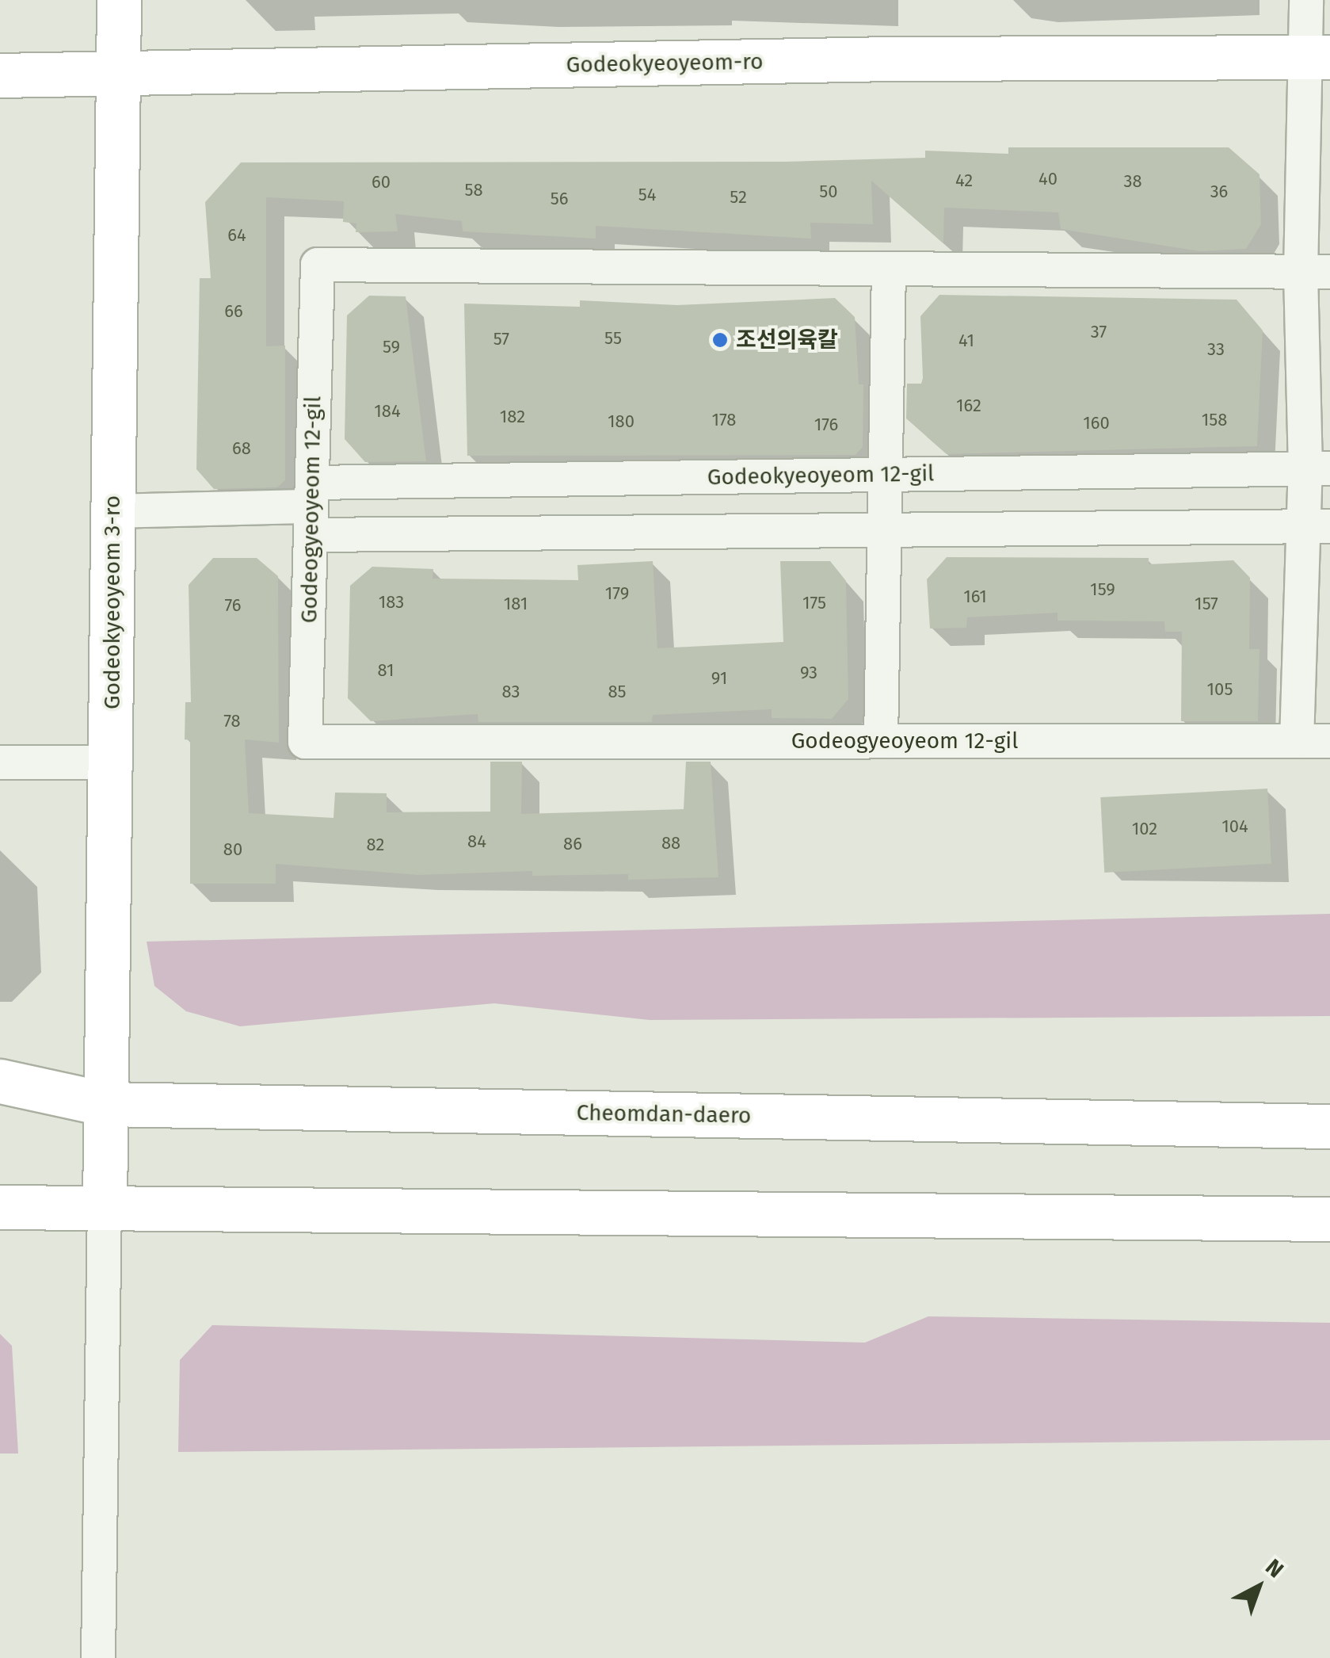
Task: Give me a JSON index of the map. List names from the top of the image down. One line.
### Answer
{"streets":{"street":["Godeokyeoyeom-ro","Godeokyeoyeom 12-gil","Godeogyeoyeom 12-gil","Godeokyeoyeom 3-ro","Cheomdan-daero"]},"crossings":[["Godeokyeoyeom-ro","Godeokyeoyeom 3-ro"],["Godeokyeoyeom 12-gil","Godeogyeoyeom 12-gil"],["Godeokyeoyeom 3-ro","Cheomdan-daero"]],"places":["조선의육칼"],"house_numbers":["40","42","38","60","58","50","36","54","52","56","64","66","37","55","57","41","59","33","162","184","182","178","158","180","160","176","68","159","179","161","183","175","181","157","76","81","93","91","105","83","85","78","104","102","84","88","86","82","80"],"north":"top right"}
